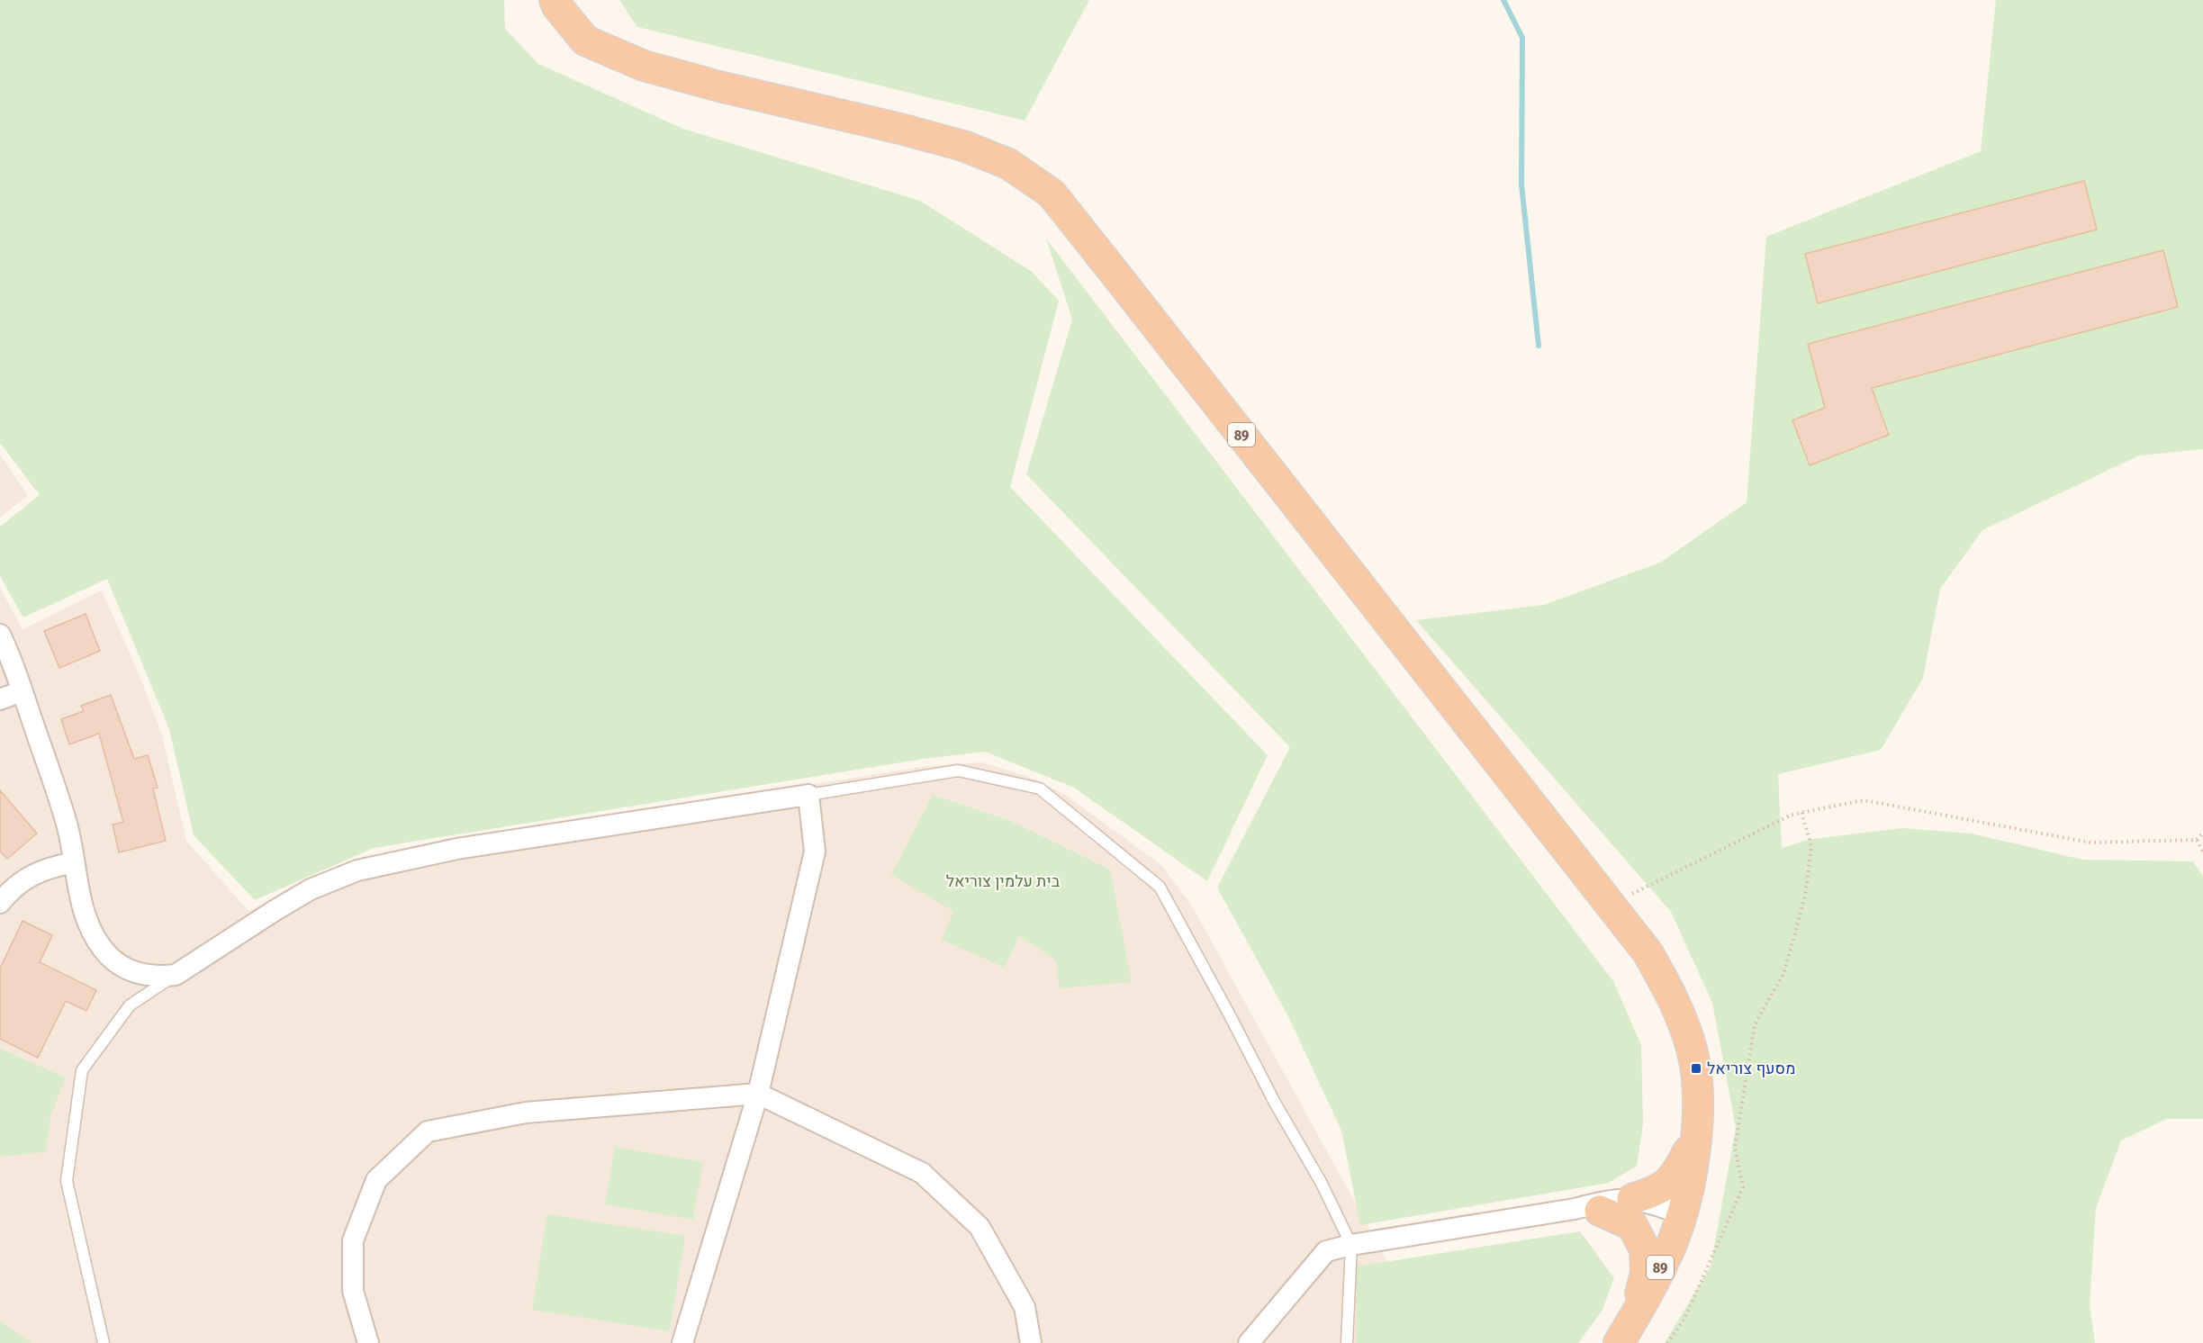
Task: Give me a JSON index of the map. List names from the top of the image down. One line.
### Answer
{"streets":{"highway":["89"]},"parks":["בית עלמין צוריאל"],"places":{"transit":["מסעף צוריאל"]}}
